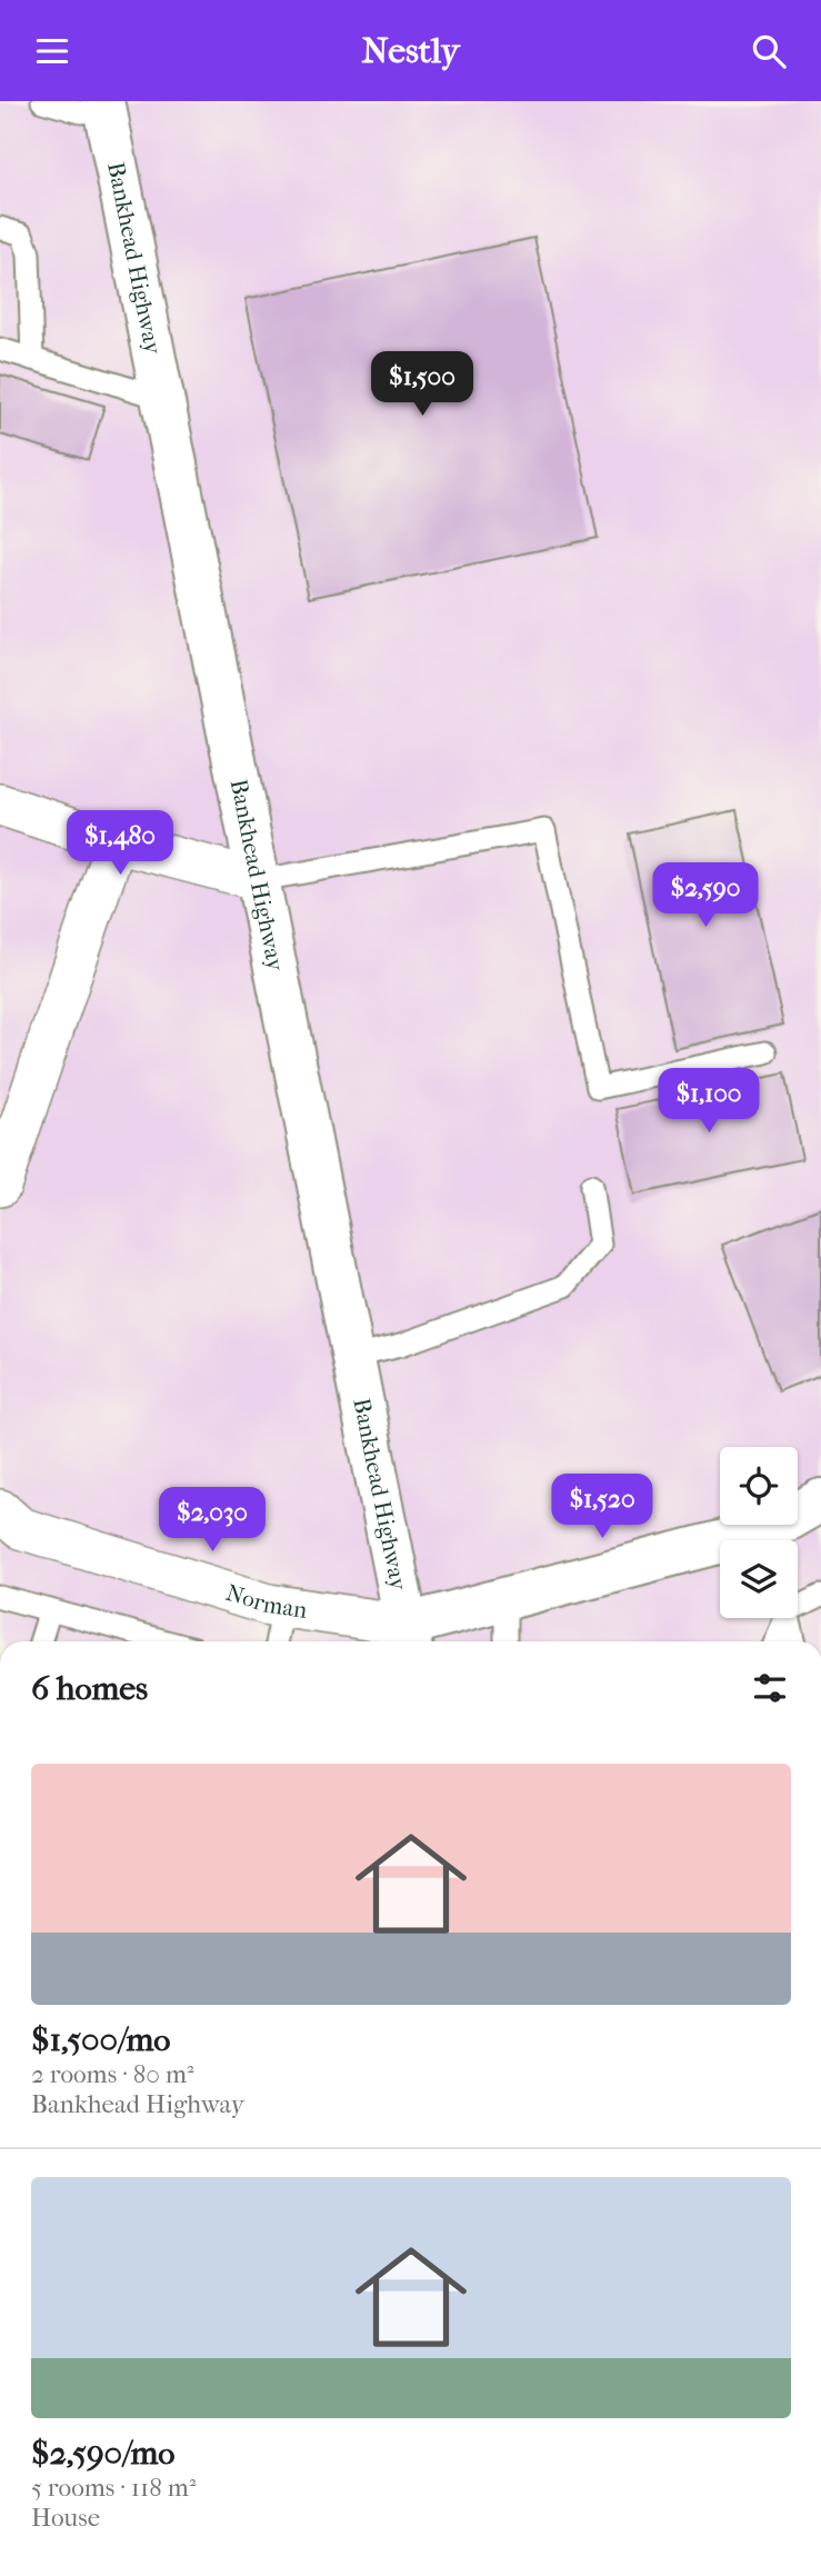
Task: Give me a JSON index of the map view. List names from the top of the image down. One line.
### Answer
{"streets":{"street":["Bankhead Highway","Norman"]},"crossings":[["Bankhead Highway","Norman"]],"page":{"header":"Nestly","price":["$1,500","$1,480","$2,590","$1,100","$1,520","$2,030"],"heading":"6 homes","list":[{"name":"$1,500/mo","note":"2 rooms · 80 m² · Bankhead Highway"},{"name":"$2,590/mo","note":"5 rooms · 118 m² · House"}]}}
